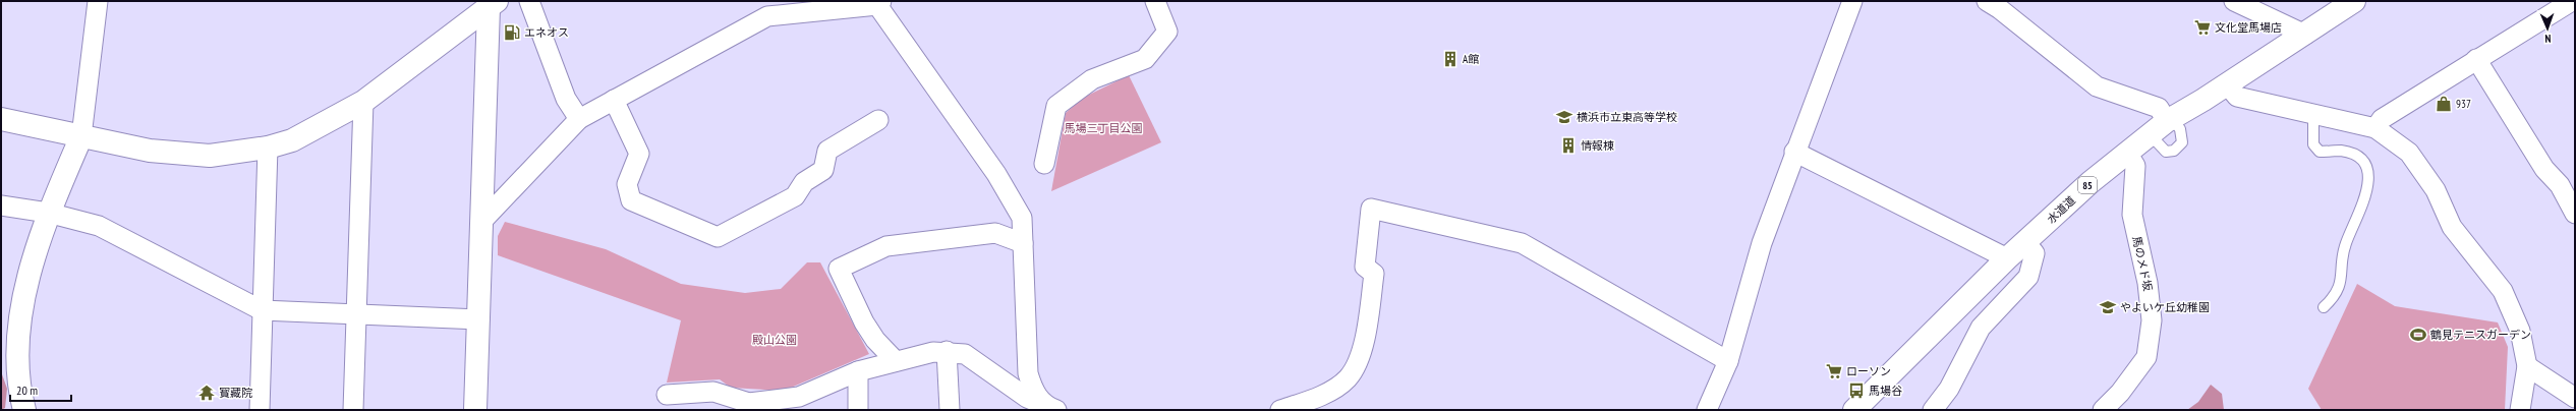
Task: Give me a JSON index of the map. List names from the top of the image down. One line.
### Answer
{"streets":{"street":["85","水道道","馬のメド坂"]},"crossings":[["水道道","馬のメド坂"]],"parks":["馬場三丁目公園","殿山公園"],"places":{"supermarket":["文化堂馬場店","ローソン"],"fuel station":["エネオス"],"building":["A館","情報棟"],"shop":["937"],"school or university":["横浜市立東高等学校","やよいケ丘幼稚園"],"sports":["鶴見テニスガーデン"],"bus stop":["馬場谷"],"temple":["寳藏院"]},"scale_bar":"20 m","north":"bottom"}
